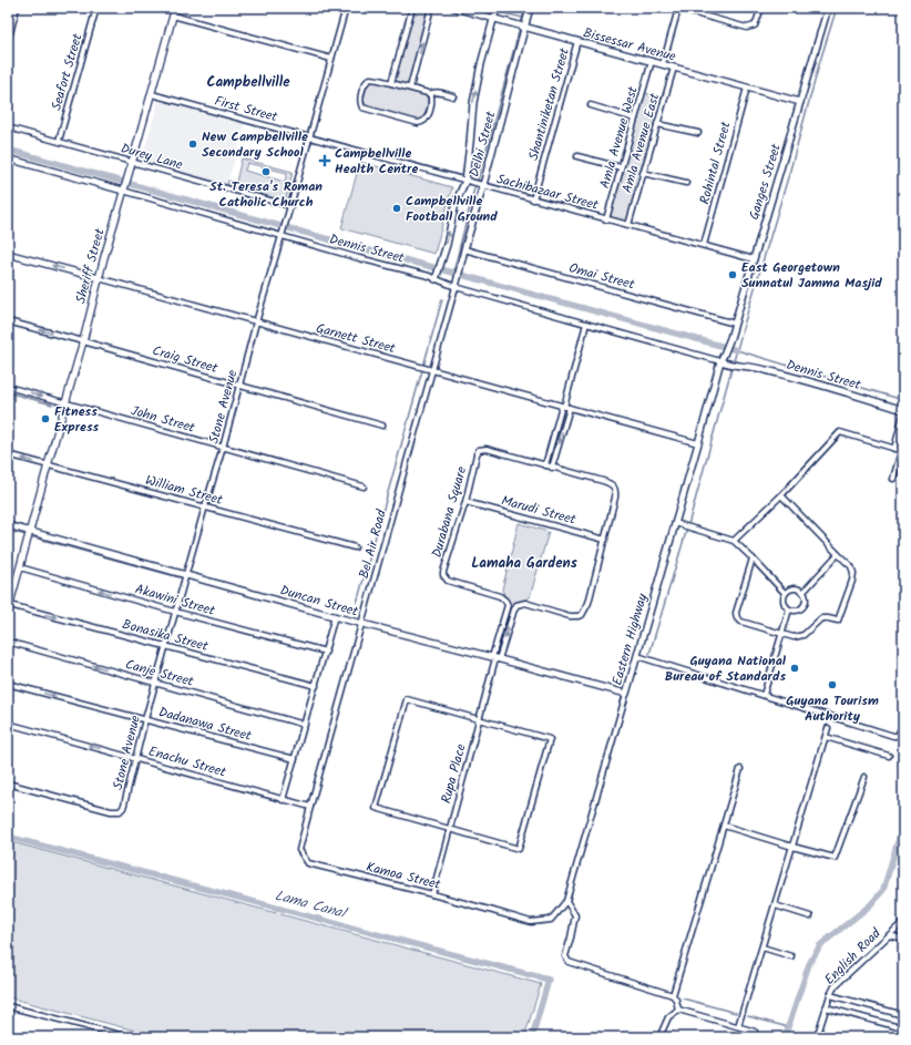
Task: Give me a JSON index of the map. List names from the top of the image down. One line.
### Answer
{"streets":{"main road":["Sheriff Street"],"street":["Bissessar Avenue","Seafort Street","Shantiniketan Street","First Street","Amla Avenue West","Amla Avenue East","Delhi Street","Durey Lane","Rohintal Street","Ganges Street","Sachibazaar Street","Dennis Street","Omai Street","Garnett Street","Craig Street","Stone Avenue","John Street","William Street","Marudi Street","Durabana Square","Bel Air Road","Akawini Street","Duncan Street","Bonasika Street","Eastern Highway","Canje Street","Dadanawa Street","Enachu Street","Rupa Place","Kamoa Street","English Road"]},"crossings":[["Bissessar Avenue","Shantiniketan Street"],["Bissessar Avenue","Amla Avenue West"],["Bissessar Avenue","Amla Avenue East"],["Bissessar Avenue","Delhi Street"],["Bissessar Avenue","Rohintal Street"],["Bissessar Avenue","Ganges Street"],["Seafort Street","Durey Lane"],["Shantiniketan Street","Sachibazaar Street"],["First Street","Sachibazaar Street"],["First Street","Sheriff Street"],["First Street","Stone Avenue"],["Amla Avenue West","Sachibazaar Street"],["Amla Avenue East","Sachibazaar Street"],["Delhi Street","Sachibazaar Street"],["Delhi Street","Dennis Street"],["Delhi Street","Omai Street"],["Delhi Street","Bel Air Road"],["Durey Lane","Sheriff Street"],["Durey Lane","Stone Avenue"],["Rohintal Street","Sachibazaar Street"],["Ganges Street","Sachibazaar Street"],["Ganges Street","Dennis Street"],["Ganges Street","Omai Street"],["Ganges Street","Eastern Highway"],["Sachibazaar Street","Stone Avenue"],["Dennis Street","Sheriff Street"],["Dennis Street","Stone Avenue"],["Dennis Street","Bel Air Road"],["Dennis Street","Eastern Highway"],["Sheriff Street","Garnett Street"],["Sheriff Street","Craig Street"],["Sheriff Street","John Street"],["Sheriff Street","William Street"],["Sheriff Street","Akawini Street"],["Sheriff Street","Duncan Street"],["Sheriff Street","Bonasika Street"],["Garnett Street","Stone Avenue"],["Garnett Street","Bel Air Road"],["Garnett Street","Eastern Highway"],["Craig Street","Stone Avenue"],["Stone Avenue","John Street"],["Stone Avenue","William Street"],["Stone Avenue","Akawini Street"],["Stone Avenue","Duncan Street"],["Stone Avenue","Bonasika Street"],["Stone Avenue","Canje Street"],["Stone Avenue","Dadanawa Street"],["Stone Avenue","Enachu Street"],["Marudi Street","Durabana Square"],["Bel Air Road","Duncan Street"],["Bel Air Road","Enachu Street"],["Bel Air Road","Kamoa Street"],["Duncan Street","Eastern Highway"],["Duncan Street","Rupa Place"],["Eastern Highway","Kamoa Street"],["Enachu Street","Kamoa Street"],["Rupa Place","Kamoa Street"]],"one_way":["Akawini Street","Bonasika Street","Canje Street","Dadanawa Street","Enachu Street"],"districts":["Campbellville","Lamaha Gardens"],"water":["Lama Canal"],"places":{"other":["New Campbellville Secondary School","St. Teresa's Roman Catholic Church","Campbellville Football Ground","East Georgetown Sunnatul Jamma Masjid","Fitness Express","Guyana National Bureau of Standards","Guyana Tourism Authority"],"health":["Campbellville Health Centre"]}}
